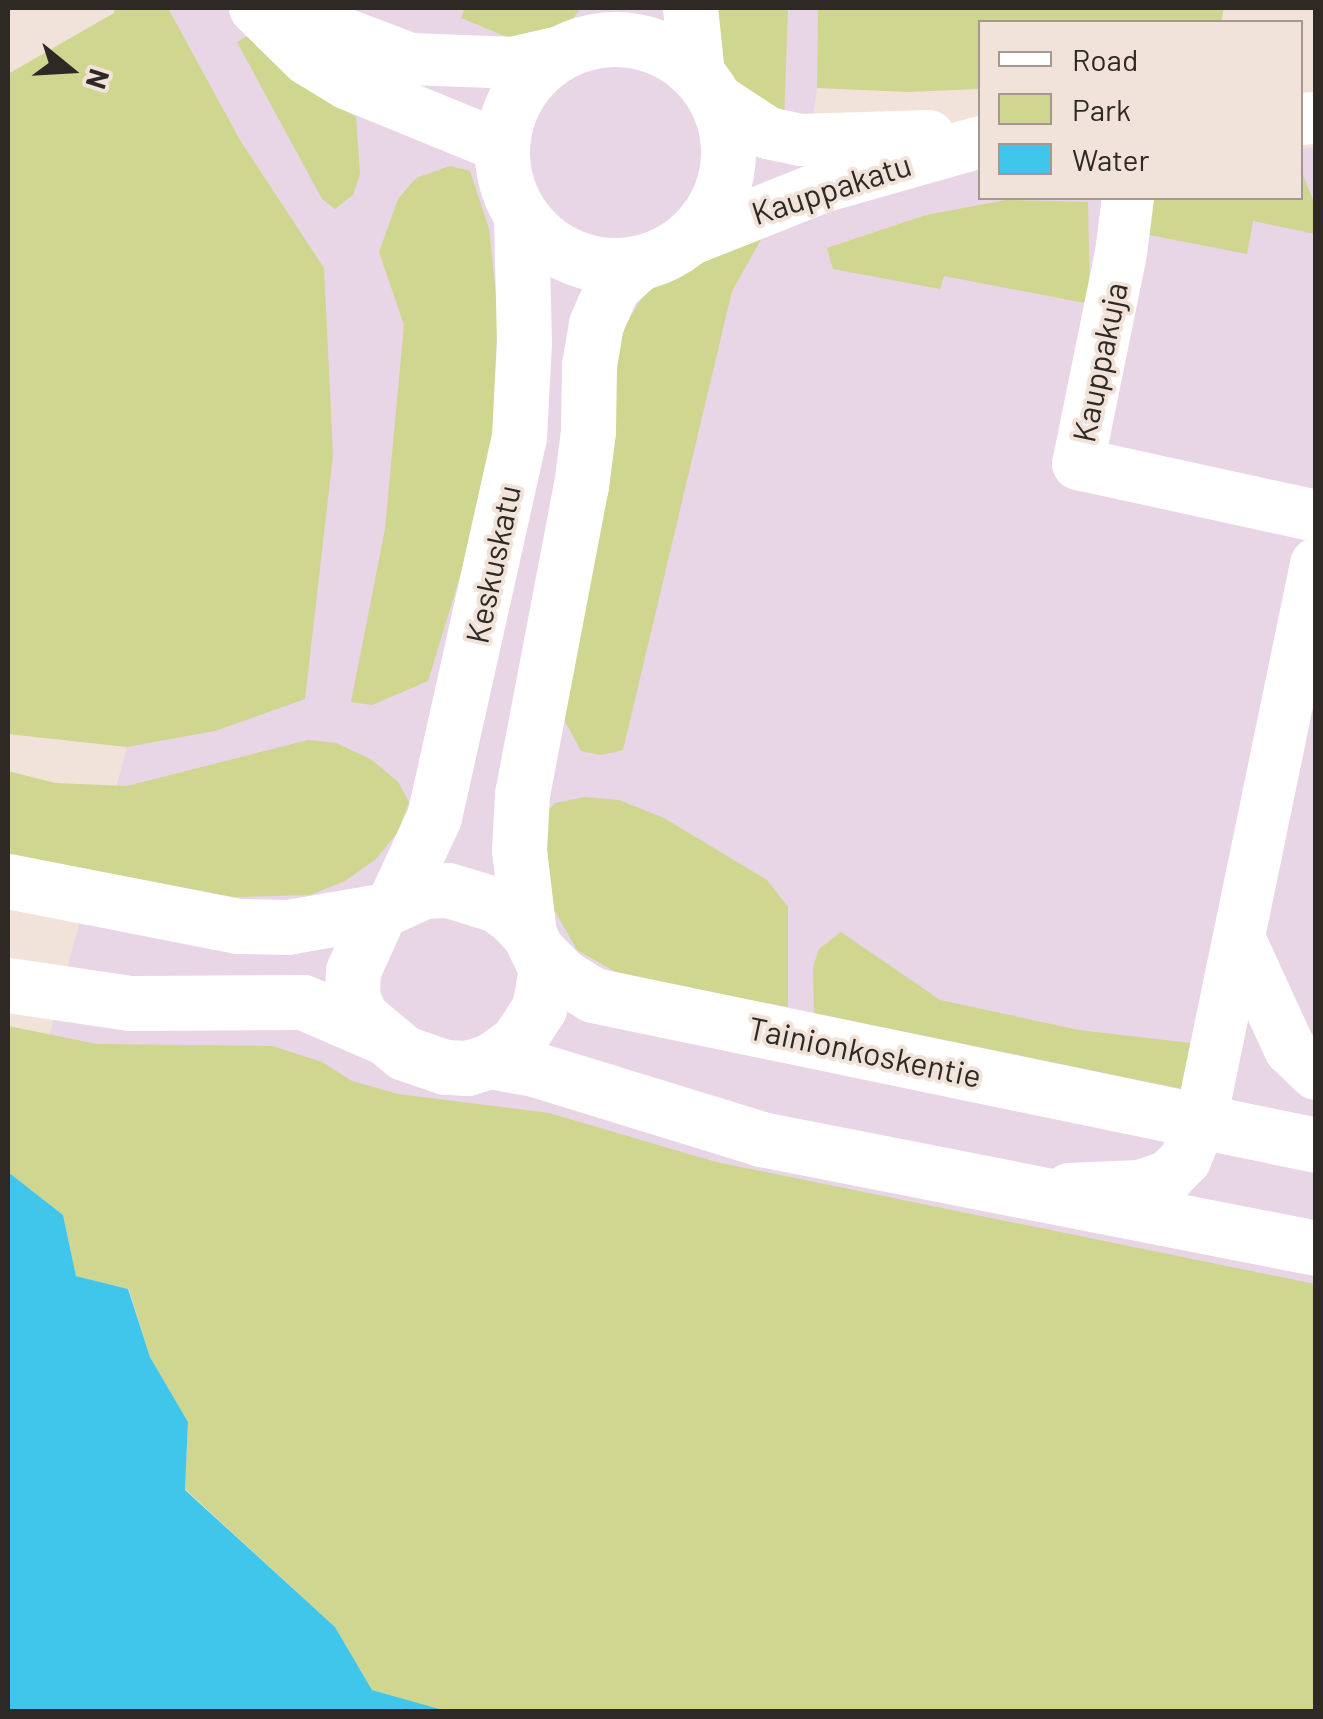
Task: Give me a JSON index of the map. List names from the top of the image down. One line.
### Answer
{"streets":{"main road":["Keskuskatu","Tainionkoskentie"],"street":["Kauppakatu","Kauppakuja"]},"crossings":[["Kauppakatu","Keskuskatu"],["Keskuskatu","Tainionkoskentie"]],"legend":["Road","Park","Water"],"north":"right"}
